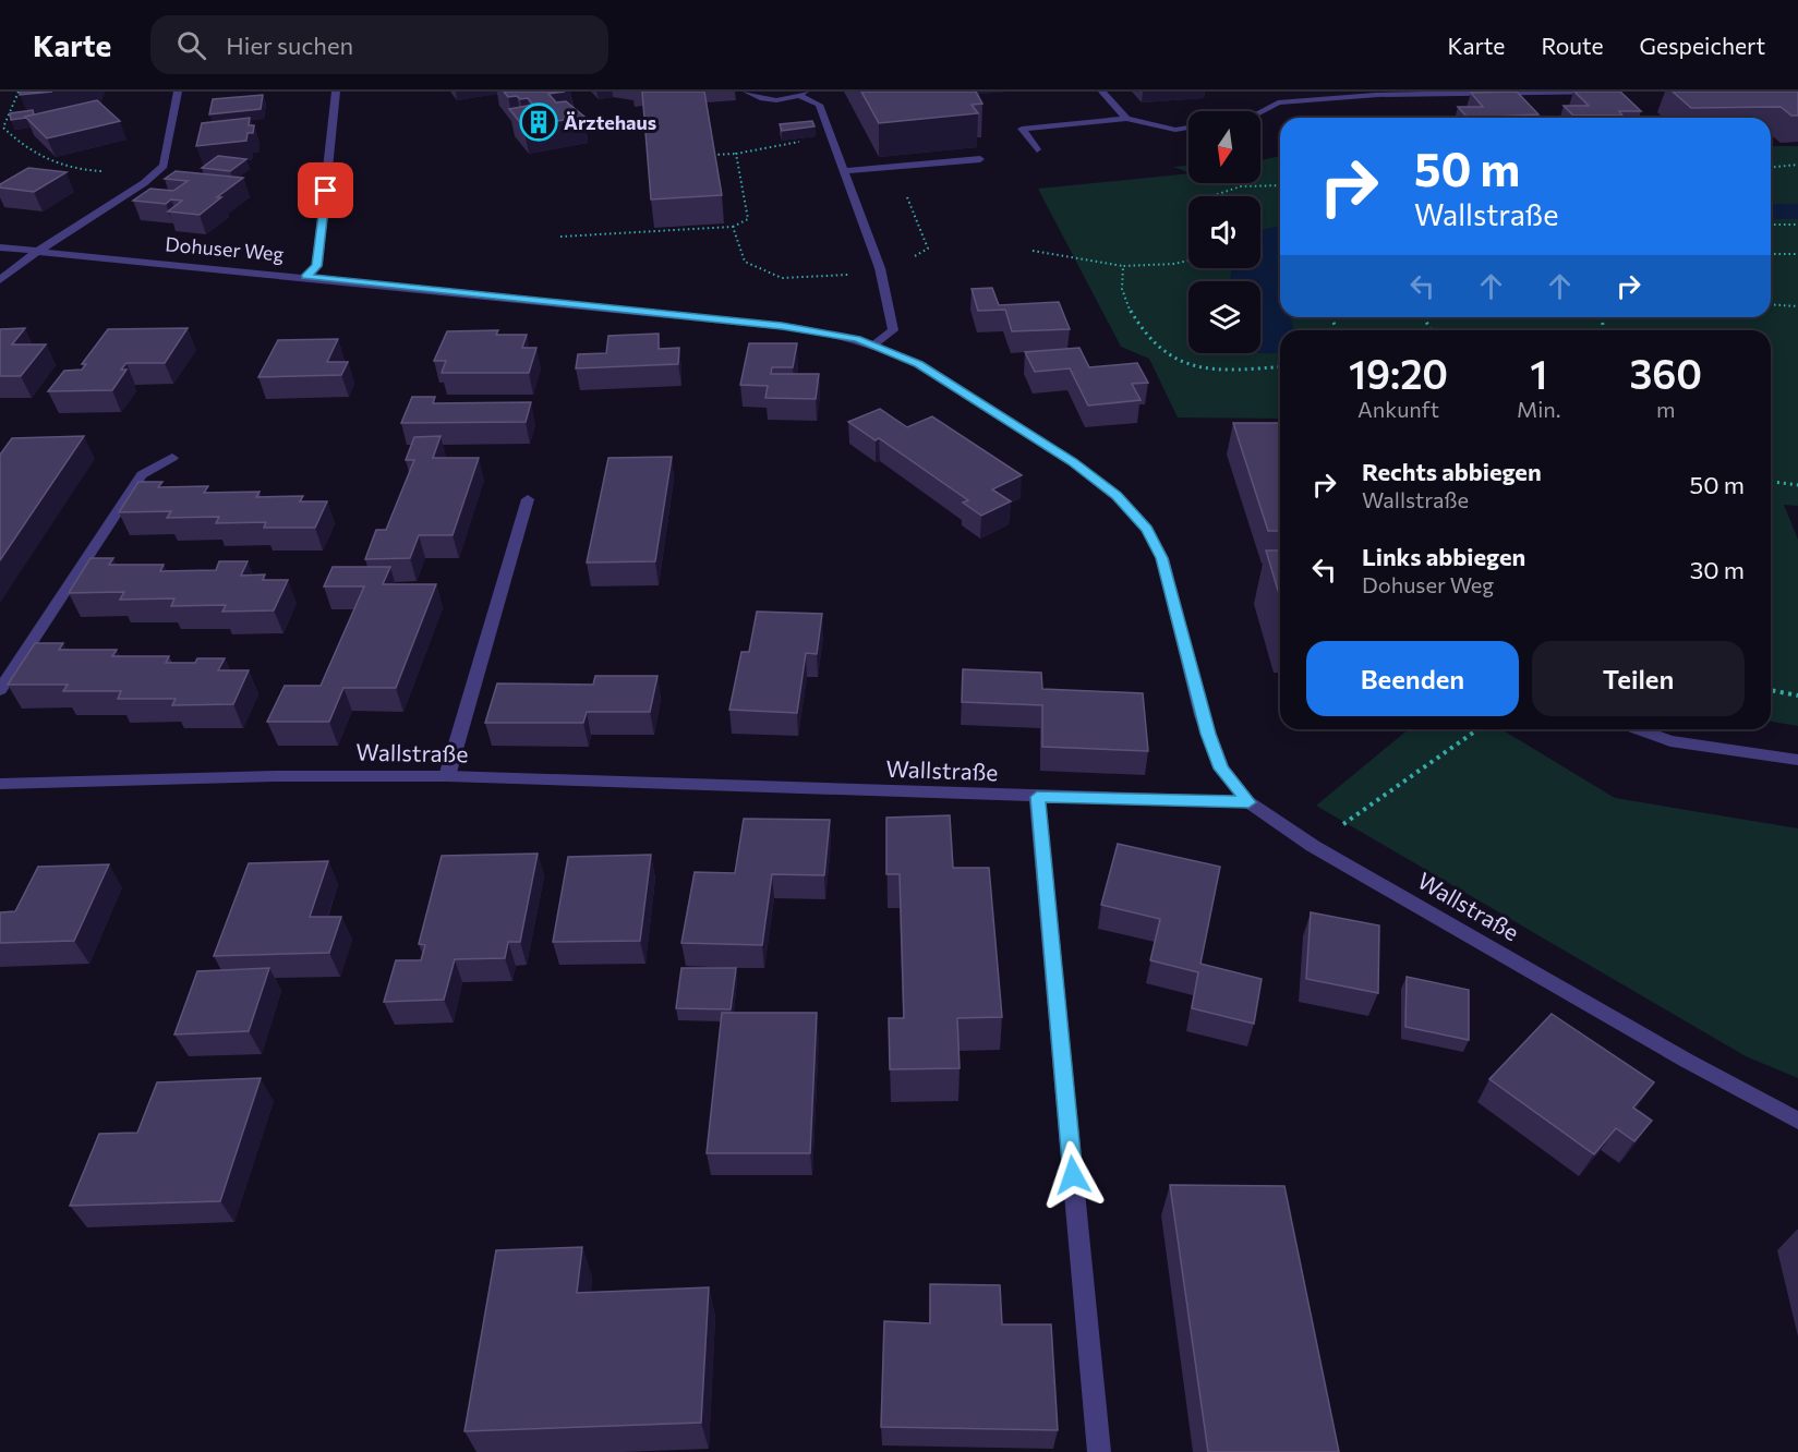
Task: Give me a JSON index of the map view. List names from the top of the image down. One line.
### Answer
{"streets":{"street":["Dohuser Weg","Wallstraße"]},"crossings":[["Dohuser Weg","Wallstraße"]],"places":{"building":["Ärztehaus"]},"north":"bottom","page":{"header":"Karte","search":"Hier suchen","nav":["Karte","Route","Gespeichert"],"turn":["50 m","Wallstraße"],"eta":["19:20","Ankunft","1","Min.","360","m"],"list":[{"name":"Rechts abbiegen","note":"Wallstraße","value":"50 m"},{"name":"Links abbiegen","note":"Dohuser Weg","value":"30 m"}],"buttons":["Beenden","Teilen"]}}
